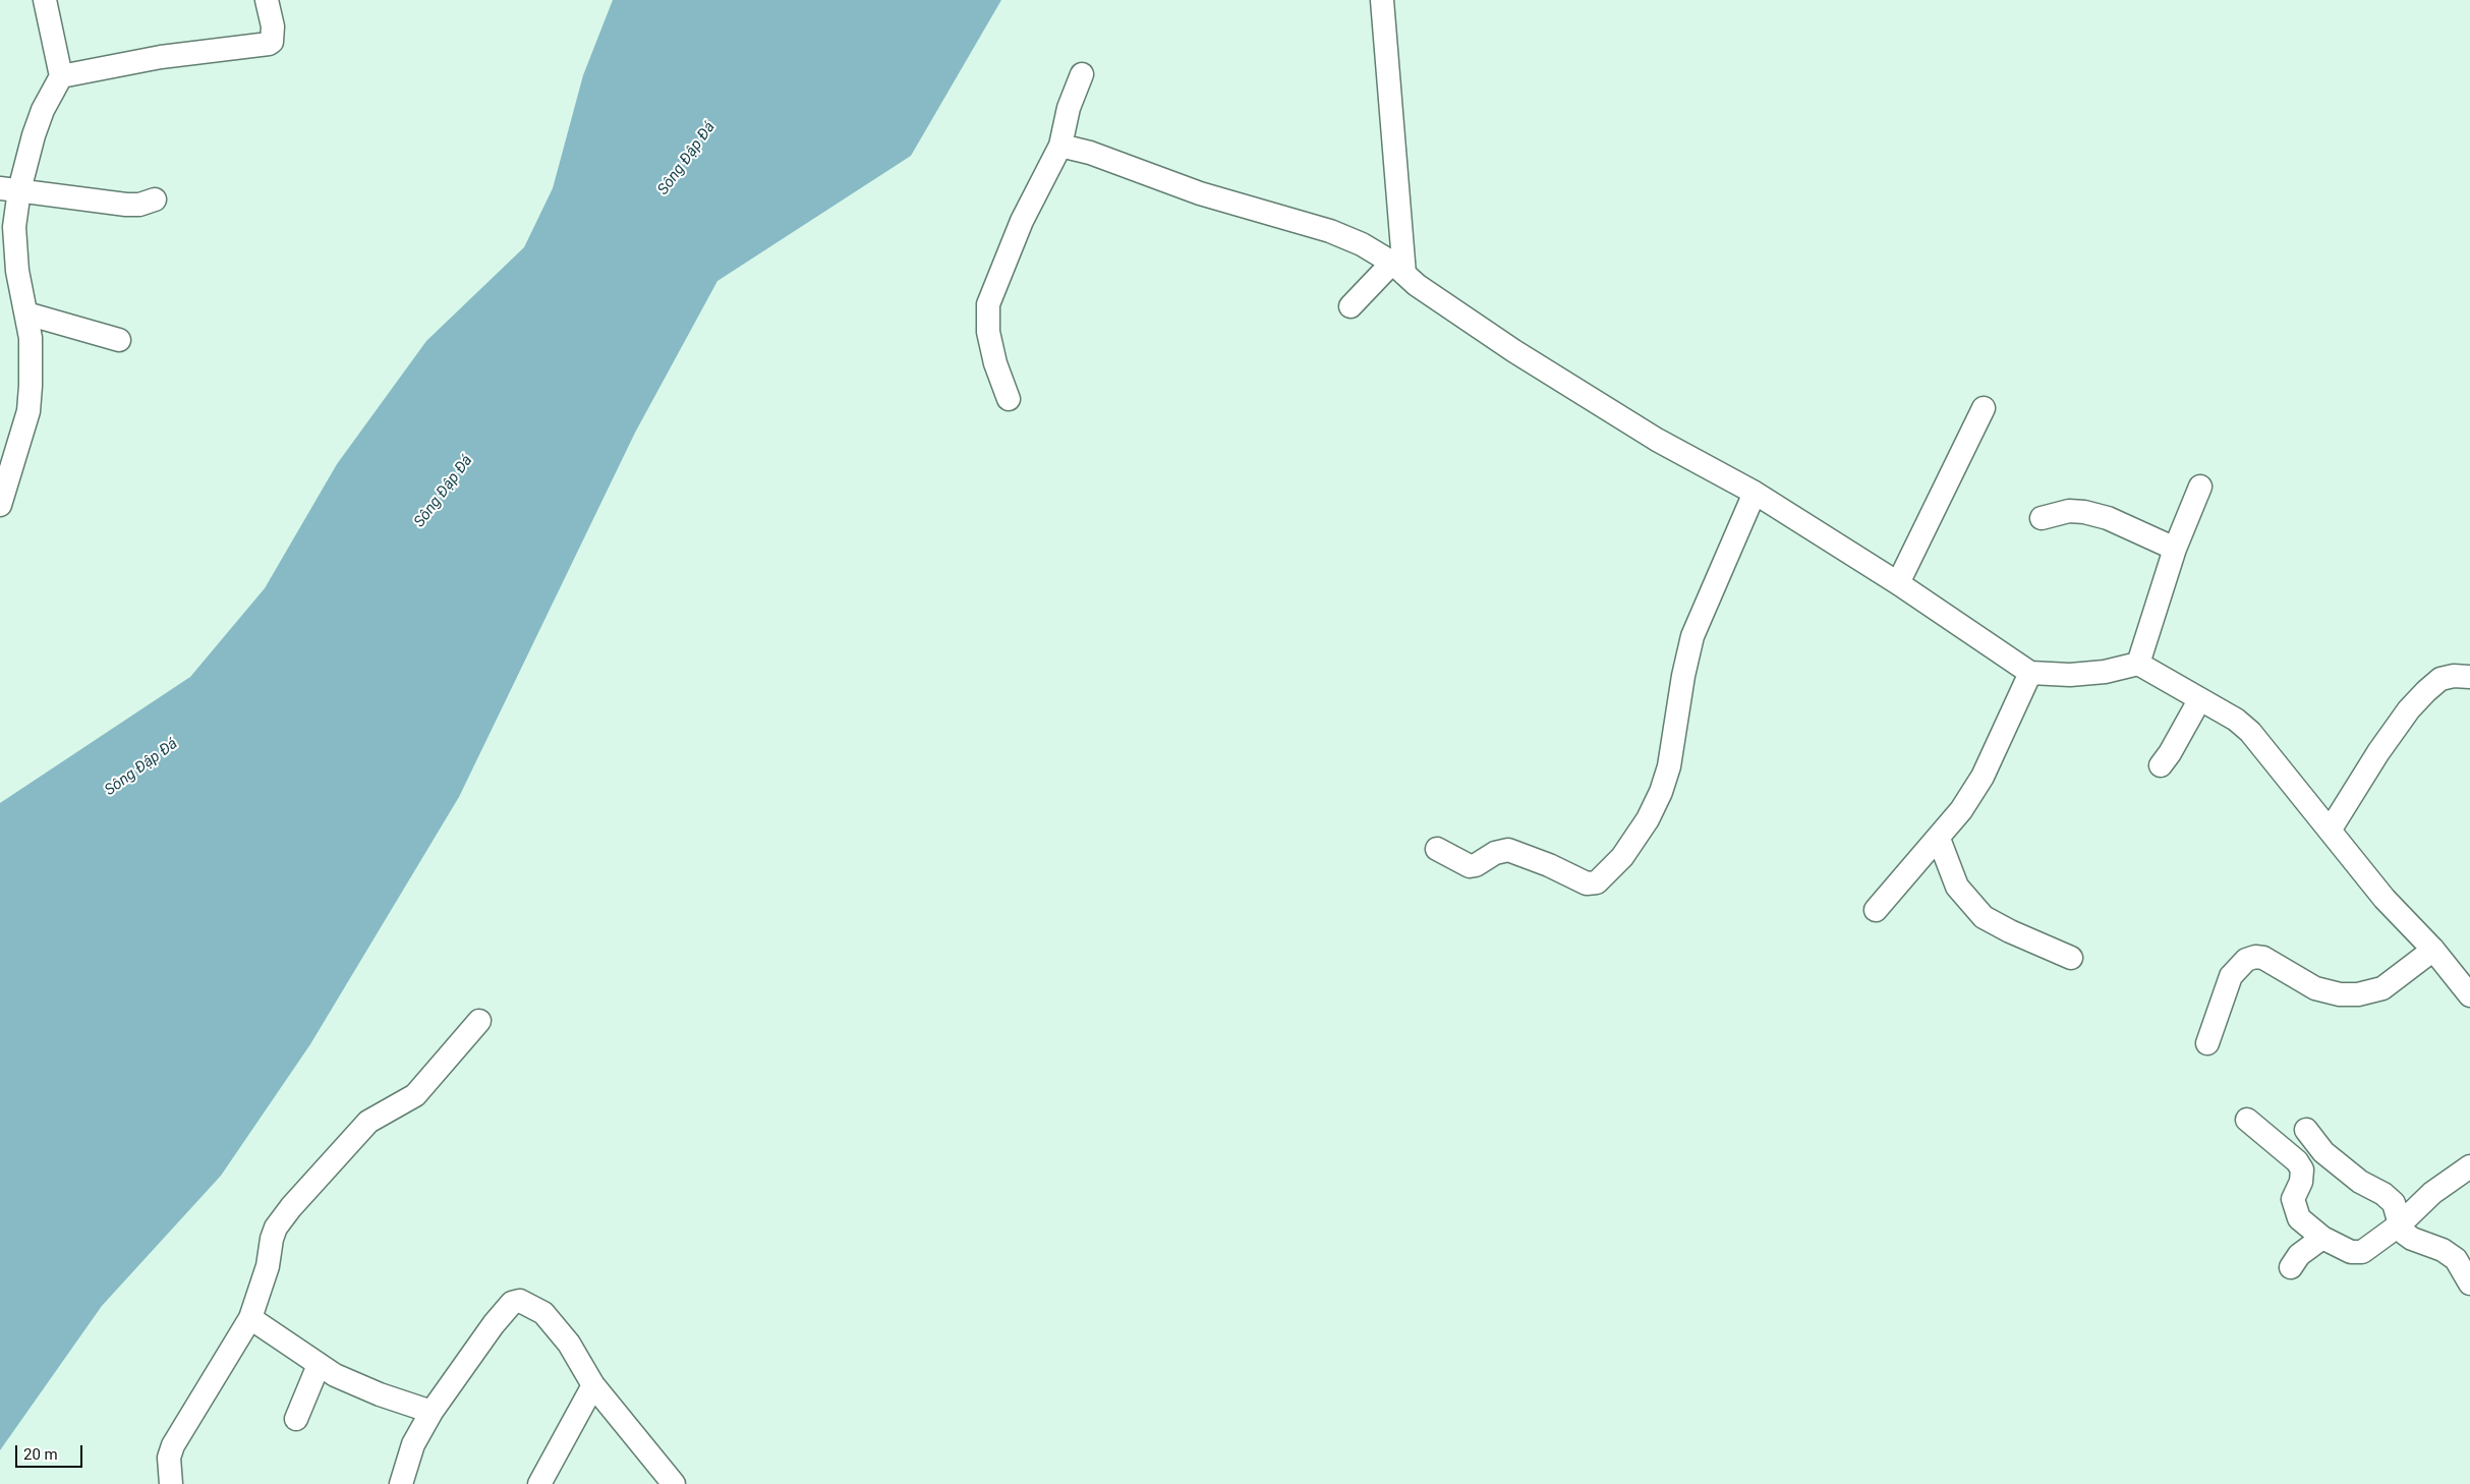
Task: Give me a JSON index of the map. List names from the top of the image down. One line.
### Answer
{"water":["Sông Đập Đá"],"scale_bar":"20 m"}
